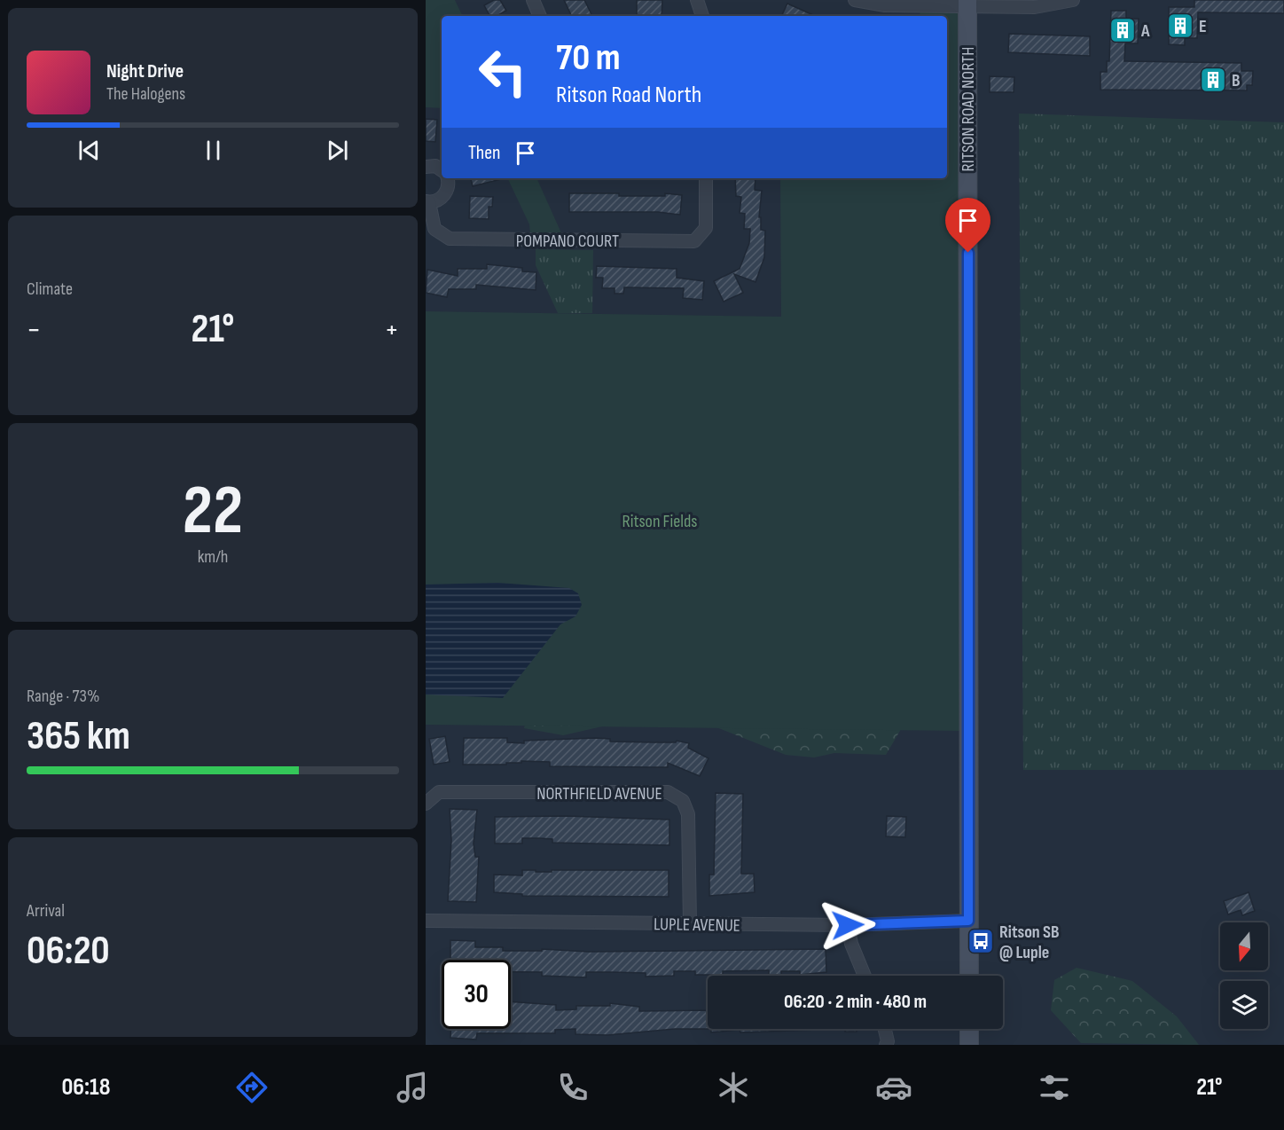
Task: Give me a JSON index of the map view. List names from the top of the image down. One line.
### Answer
{"streets":{"main road":["RITSON ROAD NORTH"],"street":["POMPANO COURT","NORTHFIELD AVENUE","LUPLE AVENUE"]},"crossings":[["RITSON ROAD NORTH","LUPLE AVENUE"],["NORTHFIELD AVENUE","LUPLE AVENUE"]],"parks":["Ritson Fields"],"places":{"building":["E","A","B"],"bus stop":["Ritson SB @ Luple"]},"north":"bottom","page":{"turn":["70 m","Ritson Road North"],"song":["Night Drive","The Halogens"],"then":"Then","tile":["Climate",["22","km/h"],["Range · 73%","365 km"],["Arrival","06:20"]],"heat":["−","21°","+"],"limit":"30","trip":"06:20 · 2 min · 480 m","tabs":["06:18","21°"]}}
